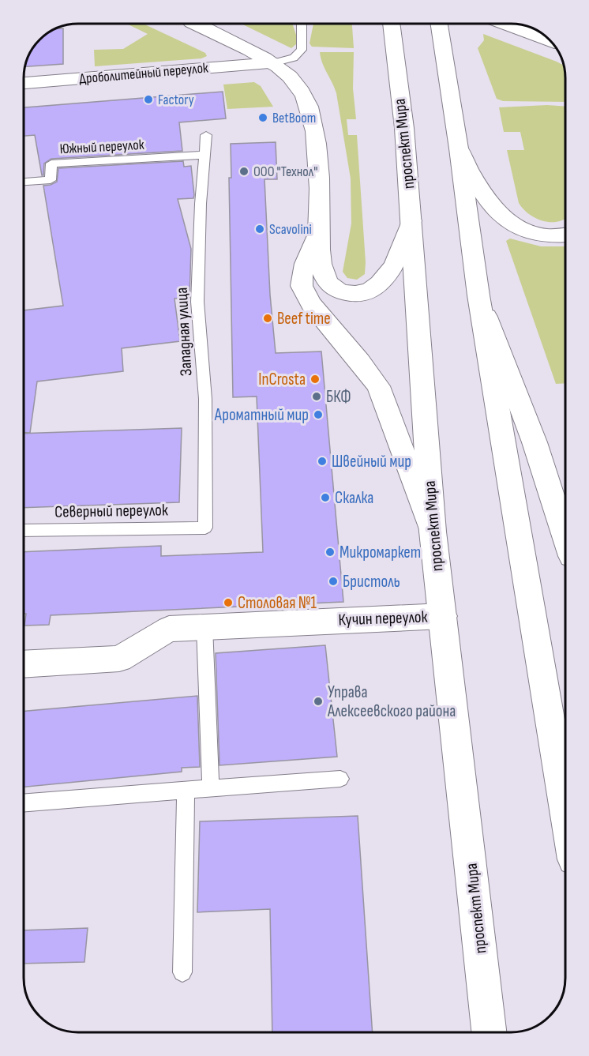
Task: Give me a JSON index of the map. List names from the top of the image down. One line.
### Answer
{"streets":{"street":["Дроболитейный переулок","проспект Мира","Кучин переулок"],"lane":["Южный переулок","Западная улица","Северный переулок"]},"crossings":[["проспект Мира","Кучин переулок"],["Южный переулок","Западная улица"],["Западная улица","Северный переулок"]],"places":["Factory","BetBoom","ООО \"Технол\"","Scavolini","Beef time","InCrosta","БКФ","Ароматный мир","Швейный мир","Скалка","Микромаркет","Бристоль","Столовая №1","Управа Алексеевского района"]}
